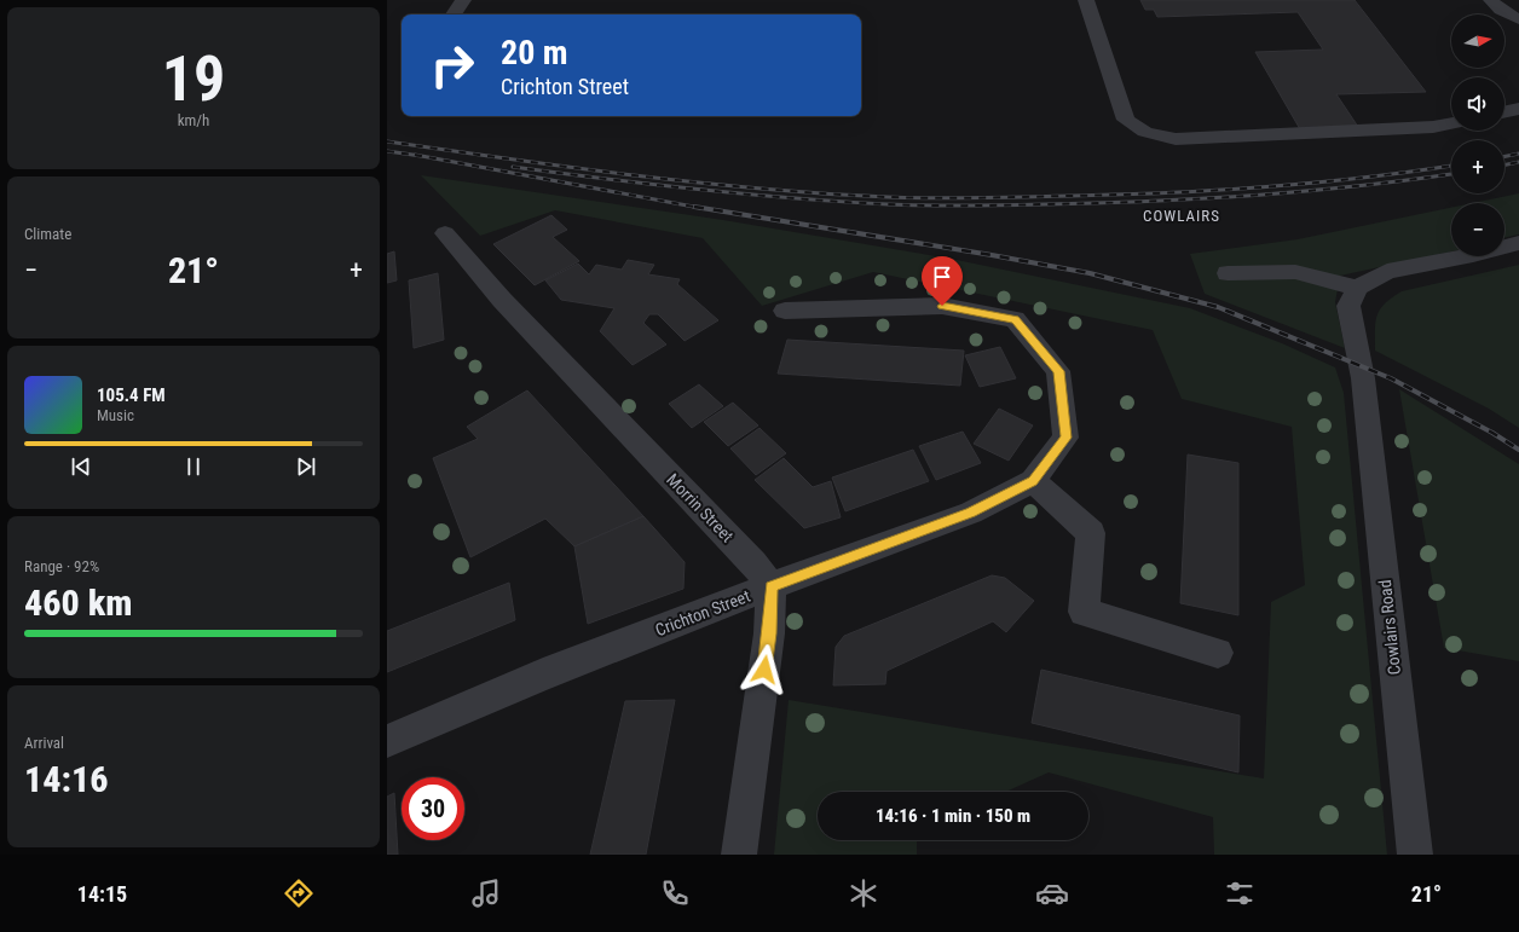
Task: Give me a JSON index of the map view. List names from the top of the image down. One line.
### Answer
{"streets":{"street":["Morrin Street","Crichton Street","Cowlairs Road"]},"crossings":[["Morrin Street","Crichton Street"]],"districts":["COWLAIRS"],"north":"right","page":{"tile":[["19","km/h"],"Climate",["Range · 92%","460 km"],["Arrival","14:16"]],"map_buttons":["+","−"],"turn":["20 m","Crichton Street"],"heat":["−","21°","+"],"song":["105.4 FM","Music"],"limit":"30","trip":"14:16 · 1 min · 150 m","tabs":["14:15","21°"]}}
